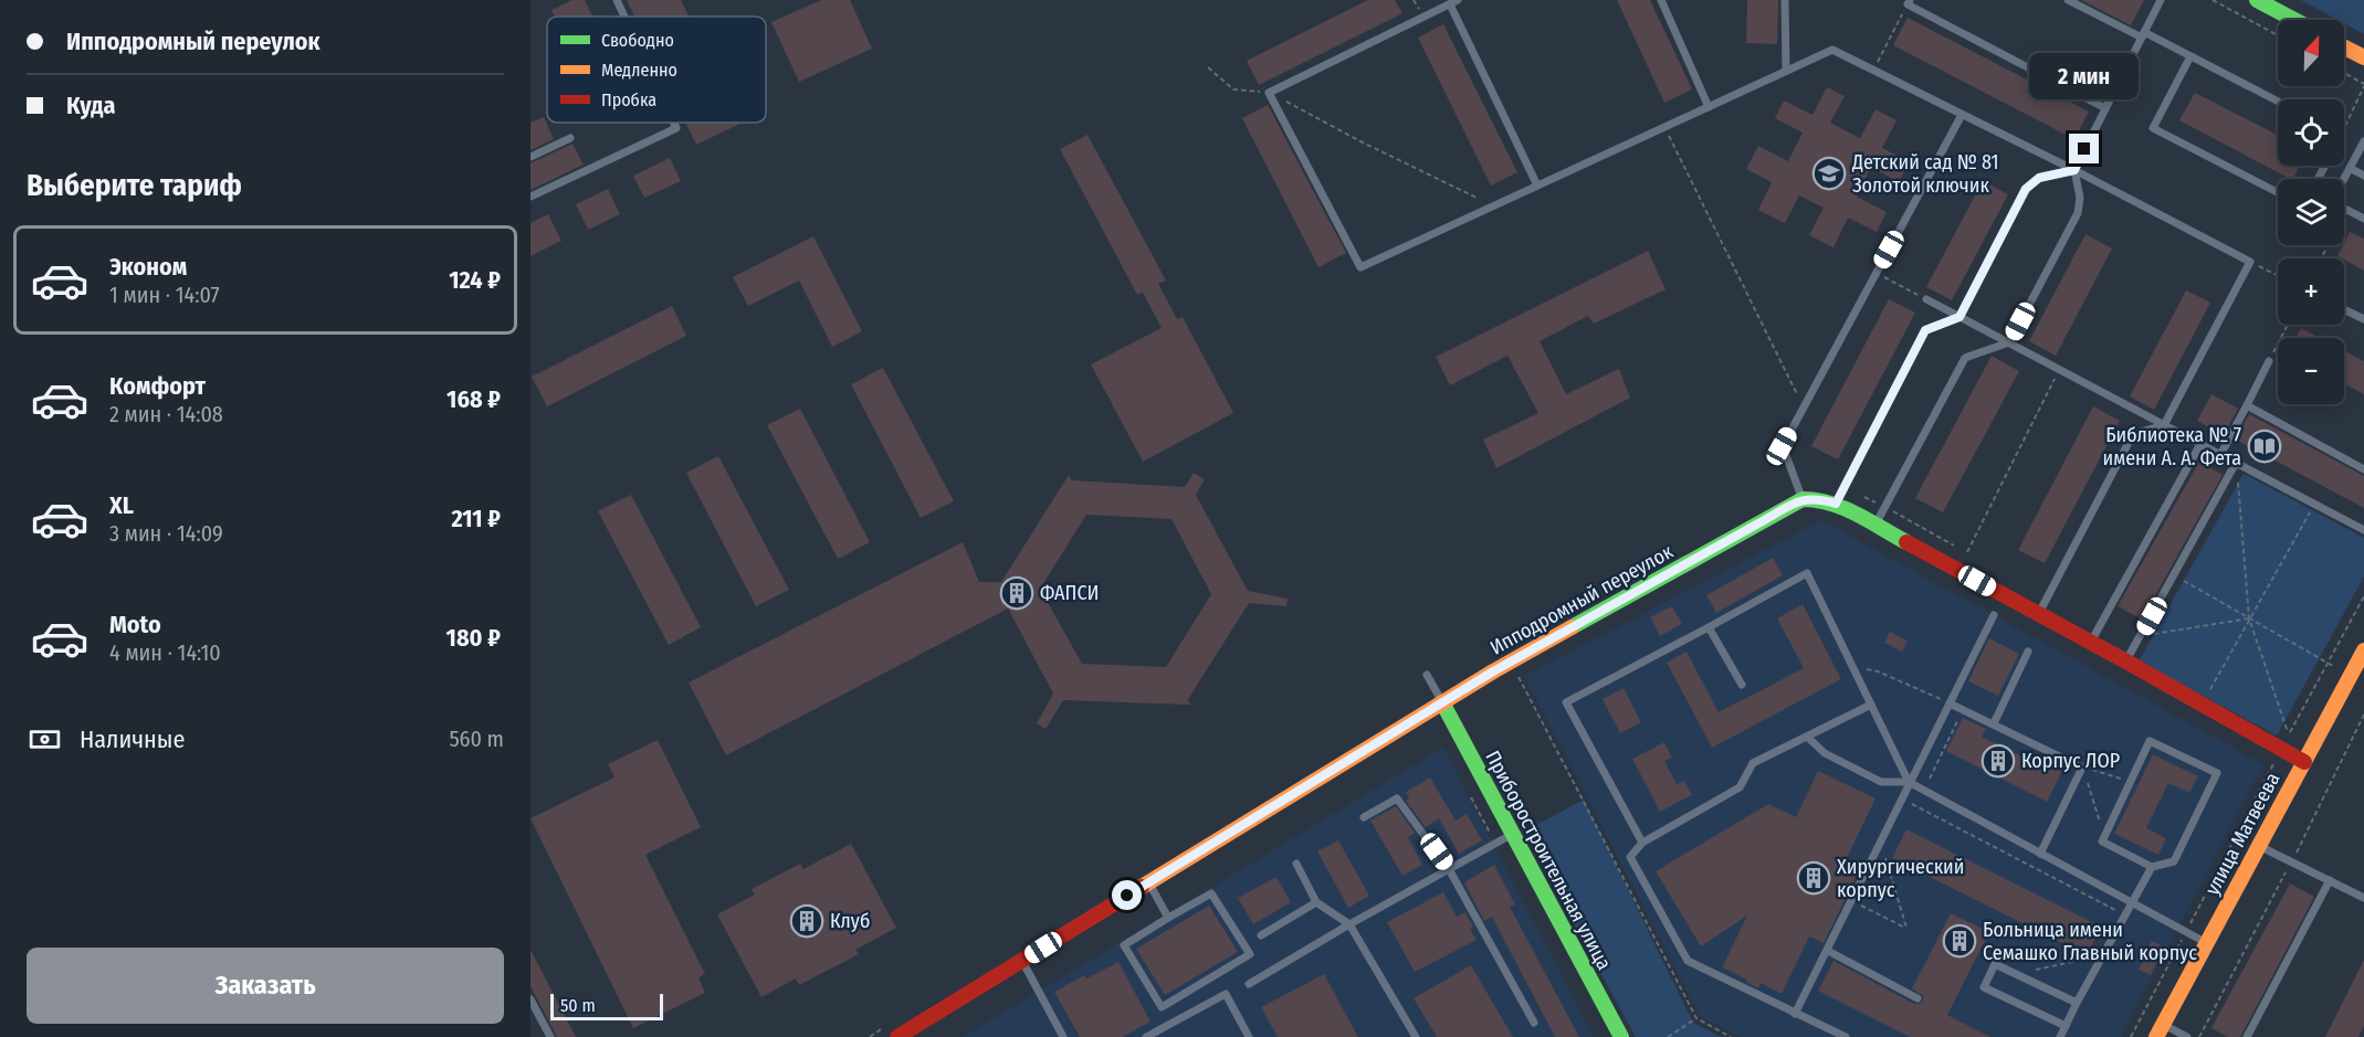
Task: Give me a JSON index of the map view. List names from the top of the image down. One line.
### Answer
{"streets":{"street":["Ипподромный переулок","улица Матвеева","Приборостроительная улица"]},"crossings":[["Ипподромный переулок","Приборостроительная улица"]],"places":{"school or university":["Детский сад № 81 Золотой ключик"],"library":["Библиотека № 7 имени А. А. Фета"],"building":["ФАПСИ","Корпус ЛОР","Хирургический корпус","Клуб","Больница имени Семашко Главный корпус"]},"legend":["Свободно","Медленно","Пробка"],"scale_bar":"50 m","north":"top","page":{"banner":["Ипподромный переулок","Куда"],"map_buttons":["+","−"],"bubble":"2 мин","heading":"Выберите тариф","list":[{"name":"Эконом","note":"1 мин · 14:07","value":"124 ₽"},{"name":"Комфорт","note":"2 мин · 14:08","value":"168 ₽"},{"name":"XL","note":"3 мин · 14:09","value":"211 ₽"},{"name":"Moto","note":"4 мин · 14:10","value":"180 ₽"}],"pay":["Наличные","560 m"],"buttons":"Заказать","scale":"50 m"}}
